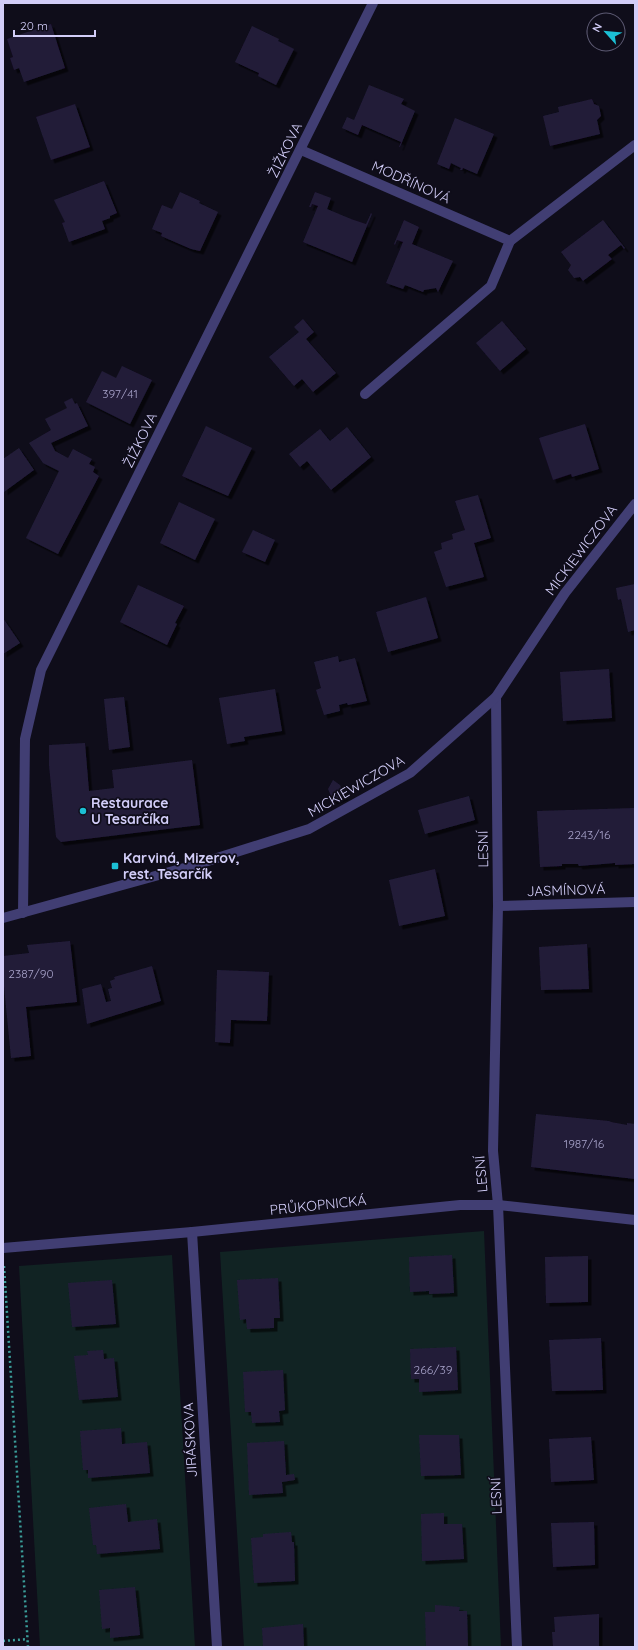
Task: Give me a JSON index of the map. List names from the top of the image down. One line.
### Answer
{"streets":{"street":["ŽIŽKOVA","MODŘÍNOVÁ","MICKIEWICZOVA","LESNÍ","JASMÍNOVÁ","PRŮKOPNICKÁ","JIRÁSKOVA"]},"crossings":[["ŽIŽKOVA","MODŘÍNOVÁ"],["ŽIŽKOVA","MICKIEWICZOVA"],["MICKIEWICZOVA","LESNÍ"],["LESNÍ","JASMÍNOVÁ"],["LESNÍ","PRŮKOPNICKÁ"],["PRŮKOPNICKÁ","JIRÁSKOVA"]],"places":{"other":["Restaurace U Tesarčíka"],"transit":["Karviná, Mizerov, rest. Tesarčík"]},"house_numbers":["397/41","2243/16","2387/90","1987/16","266/39"],"scale_bar":"20 m","north":"top left"}
